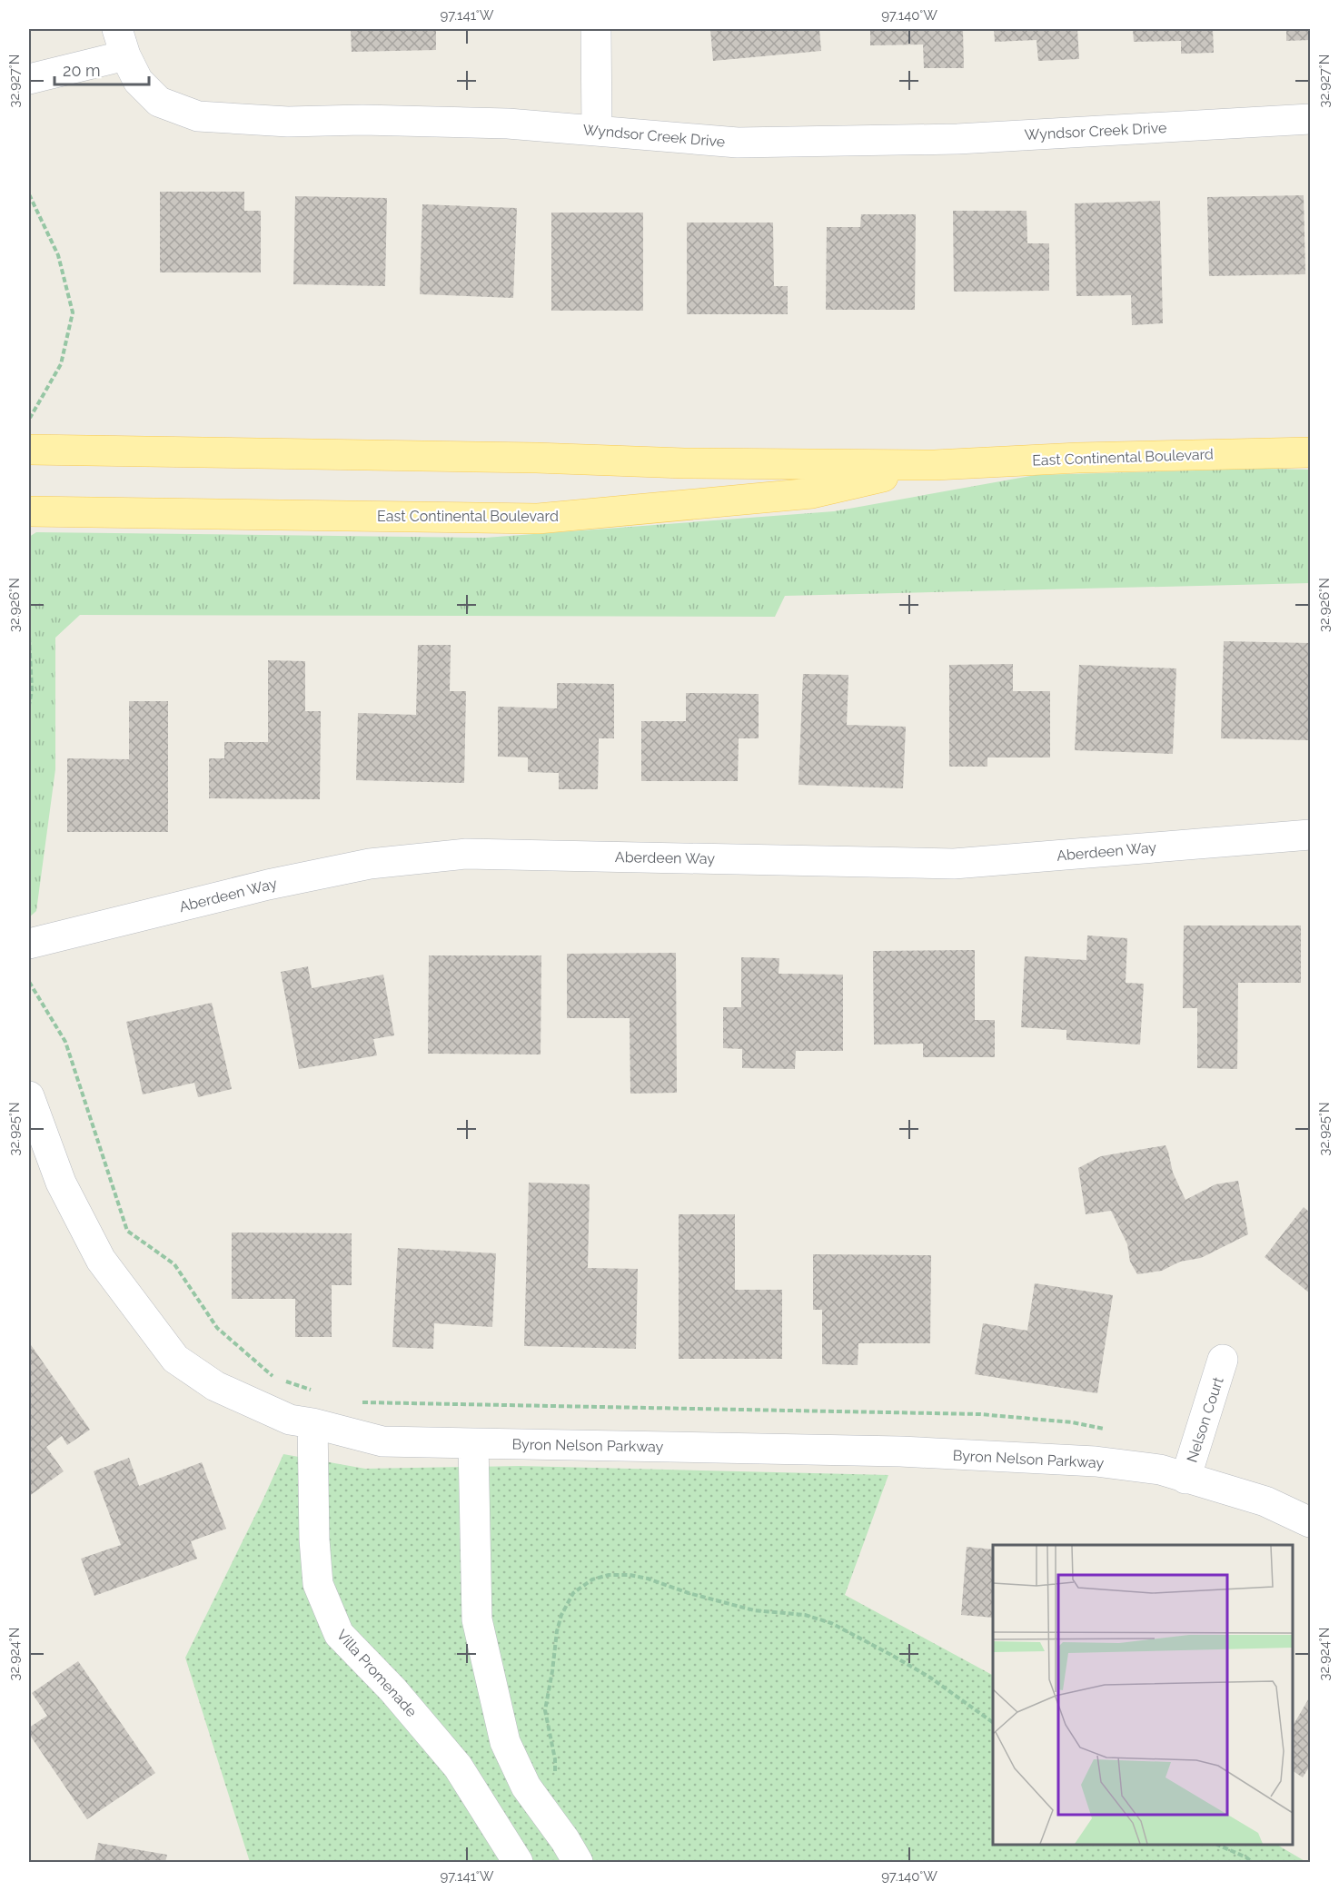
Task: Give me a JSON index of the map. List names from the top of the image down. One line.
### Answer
{"streets":{"main road":["East Continental Boulevard"],"street":["Wyndsor Creek Drive","Aberdeen Way","Nelson Court","Byron Nelson Parkway","Villa Promenade"]},"crossings":[["Nelson Court","Byron Nelson Parkway"],["Byron Nelson Parkway","Villa Promenade"]],"scale_bar":"20 m","coordinates":["97.141°W","97.140°W","32.927°N","32.926°N","32.925°N","32.924°N"]}
